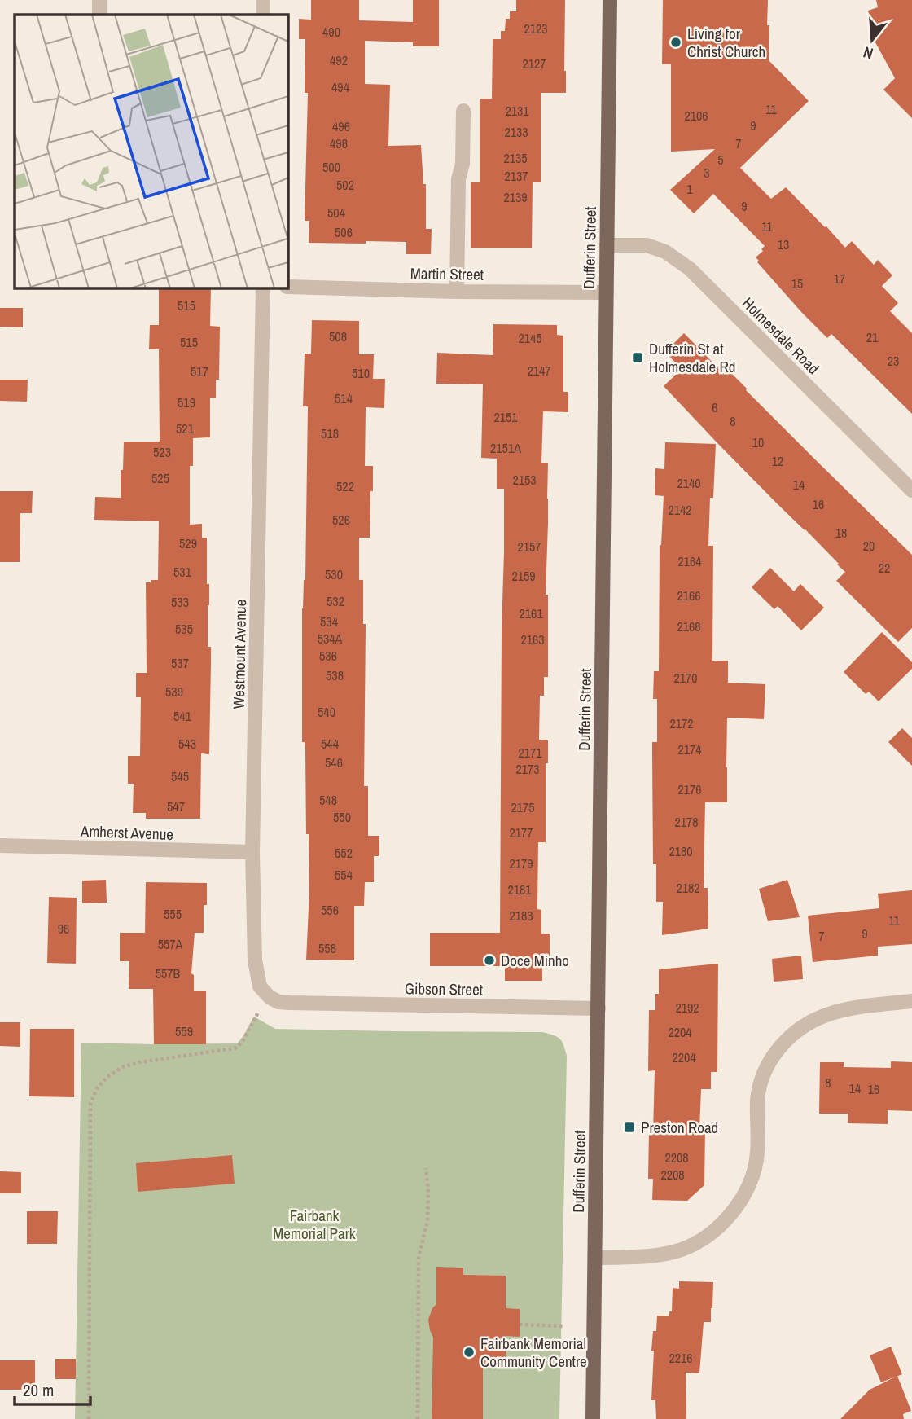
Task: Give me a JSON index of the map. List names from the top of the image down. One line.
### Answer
{"streets":{"main road":["Dufferin Street"],"street":["Martin Street","Holmesdale Road","Westmount Avenue","Amherst Avenue","Gibson Street"]},"crossings":[["Dufferin Street","Martin Street"],["Dufferin Street","Holmesdale Road"],["Dufferin Street","Gibson Street"],["Westmount Avenue","Amherst Avenue"],["Westmount Avenue","Gibson Street"]],"parks":["Fairbank Memorial Park"],"places":{"other":["Living for Christ Church","Doce Minho","Fairbank Memorial Community Centre"],"transit":["Dufferin St at Holmesdale Rd","Preston Road"]},"house_numbers":["2123","490","492","2127","494","11","2131","2106","9","496","2133","498","7","2135","5","500","3","2137","502","1","2139","9","504","11","506","13","17","15","515","508","21","2145","515","23","2147","517","510","514","519","6","2151","8","521","518","10","2151A","523","12","525","2153","2140","14","522","16","2142","526","18","529","20","2157","2164","22","531","530","2159","2166","532","533","2161","534","2168","535","534A","2163","536","537","538","2170","539","540","541","2172","543","544","2174","2171","546","2173","545","2176","548","547","2175","550","2178","2177","2180","552","2179","554","2182","2181","556","555","2183","11","96","9","7","557A","558","557B","2192","559","2204","2204","8","14","16","2208","2208","2216"],"scale_bar":"20 m","north":"bottom"}
